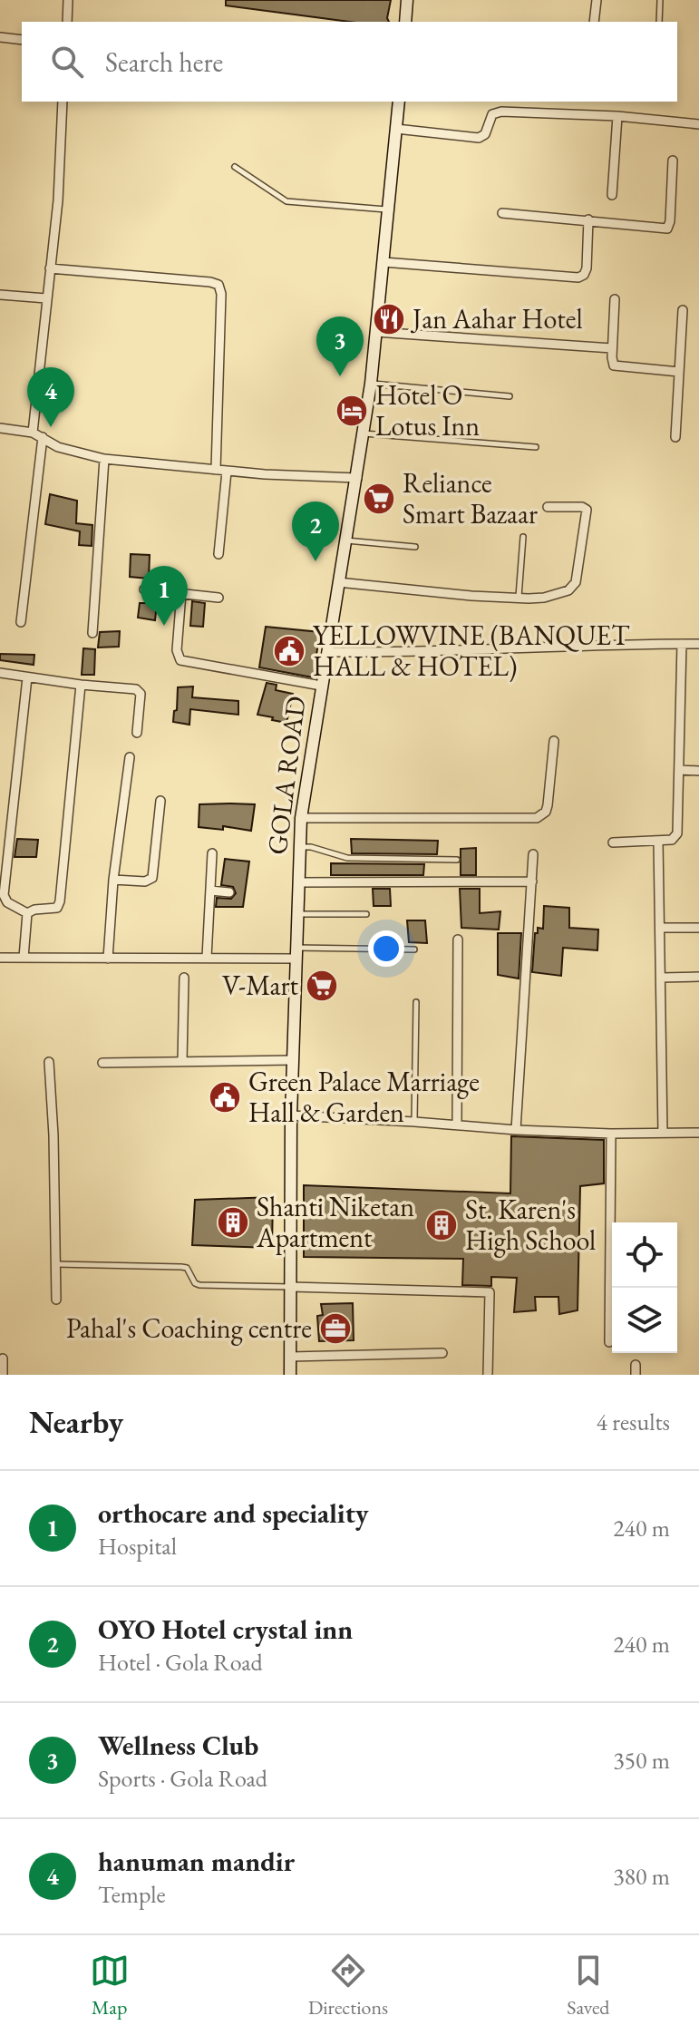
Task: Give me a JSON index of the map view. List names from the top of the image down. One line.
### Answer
{"streets":{"street":["GOLA ROAD"]},"places":{"restaurant":["Jan Aahar Hotel"],"hotel":["Hotel O Lotus Inn"],"supermarket":["Reliance Smart Bazaar","V-Mart"],"public building":["YELLOWVINE (BANQUET HALL & HOTEL)","Green Palace Marriage Hall & Garden"],"building":["Shanti Niketan Apartment","St. Karen's High School"],"office":["Pahal's Coaching centre"]},"page":{"search":"Search here","pins":["3","4","2","1"],"heading":["Nearby","4 results"],"list":[{"mark":"1","name":"orthocare and speciality","note":"Hospital","value":"240 m"},{"mark":"2","name":"OYO Hotel crystal inn","note":"Hotel · Gola Road","value":"240 m"},{"mark":"3","name":"Wellness Club","note":"Sports · Gola Road","value":"350 m"},{"mark":"4","name":"hanuman mandir","note":"Temple","value":"380 m"}],"nav":["Map","Directions","Saved"]}}
